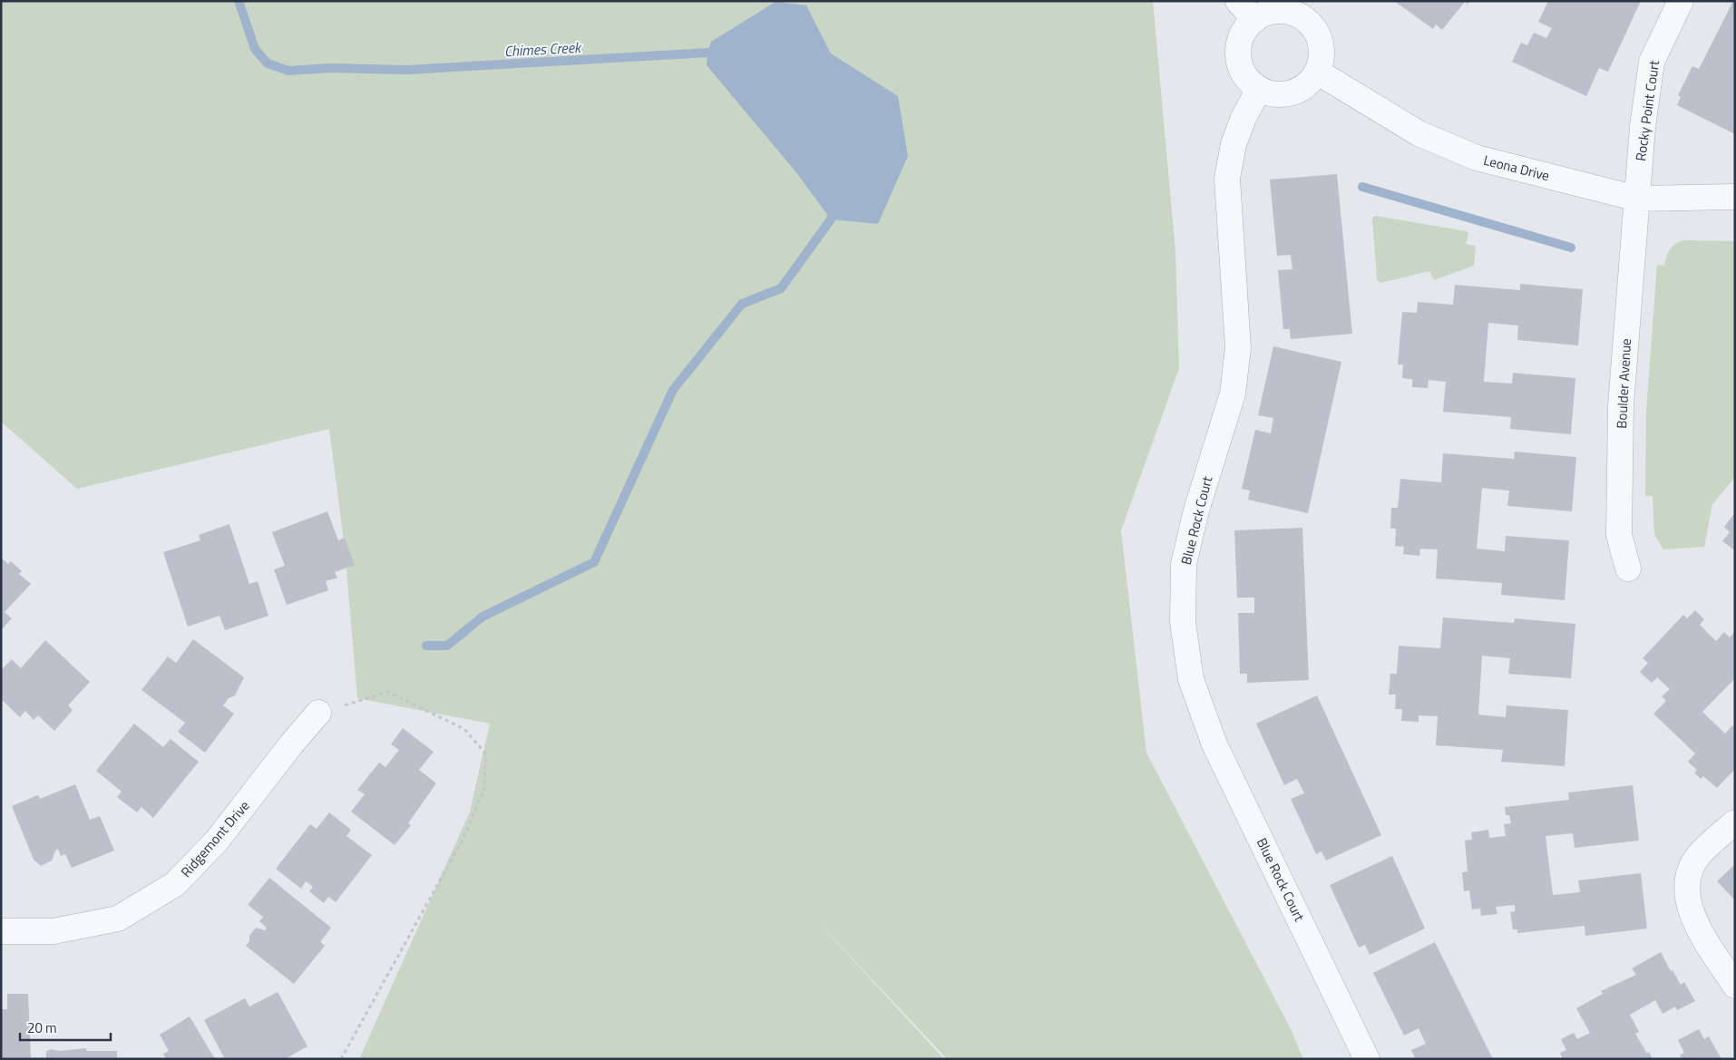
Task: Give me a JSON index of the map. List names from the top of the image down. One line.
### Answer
{"streets":{"street":["Rocky Point Court","Leona Drive","Boulder Avenue","Blue Rock Court","Ridgemont Drive"]},"crossings":[["Rocky Point Court","Leona Drive"],["Rocky Point Court","Boulder Avenue"],["Leona Drive","Boulder Avenue"],["Leona Drive","Blue Rock Court"]],"water":["Chimes Creek"],"scale_bar":"20 m"}
